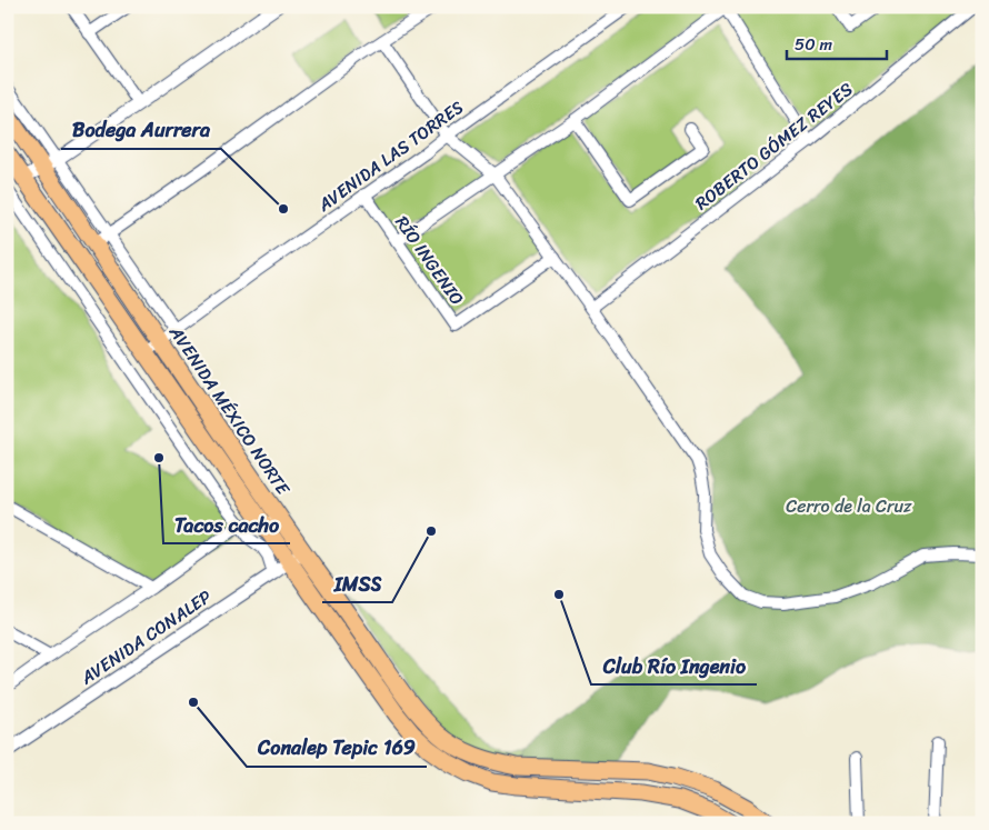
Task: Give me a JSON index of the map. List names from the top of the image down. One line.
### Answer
{"streets":{"main road":["AVENIDA MÉXICO NORTE"],"street":["ROBERTO GÓMEZ REYES","AVENIDA LAS TORRES","RÍO INGENIO","AVENIDA CONALEP"]},"crossings":[["AVENIDA LAS TORRES","RÍO INGENIO"],["AVENIDA LAS TORRES","AVENIDA MÉXICO NORTE"],["AVENIDA MÉXICO NORTE","AVENIDA CONALEP"]],"parks":["Cerro de la Cruz"],"places":["Bodega Aurrera","Tacos cacho","IMSS","Club Río Ingenio","Conalep Tepic 169"],"scale_bar":"50 m"}
